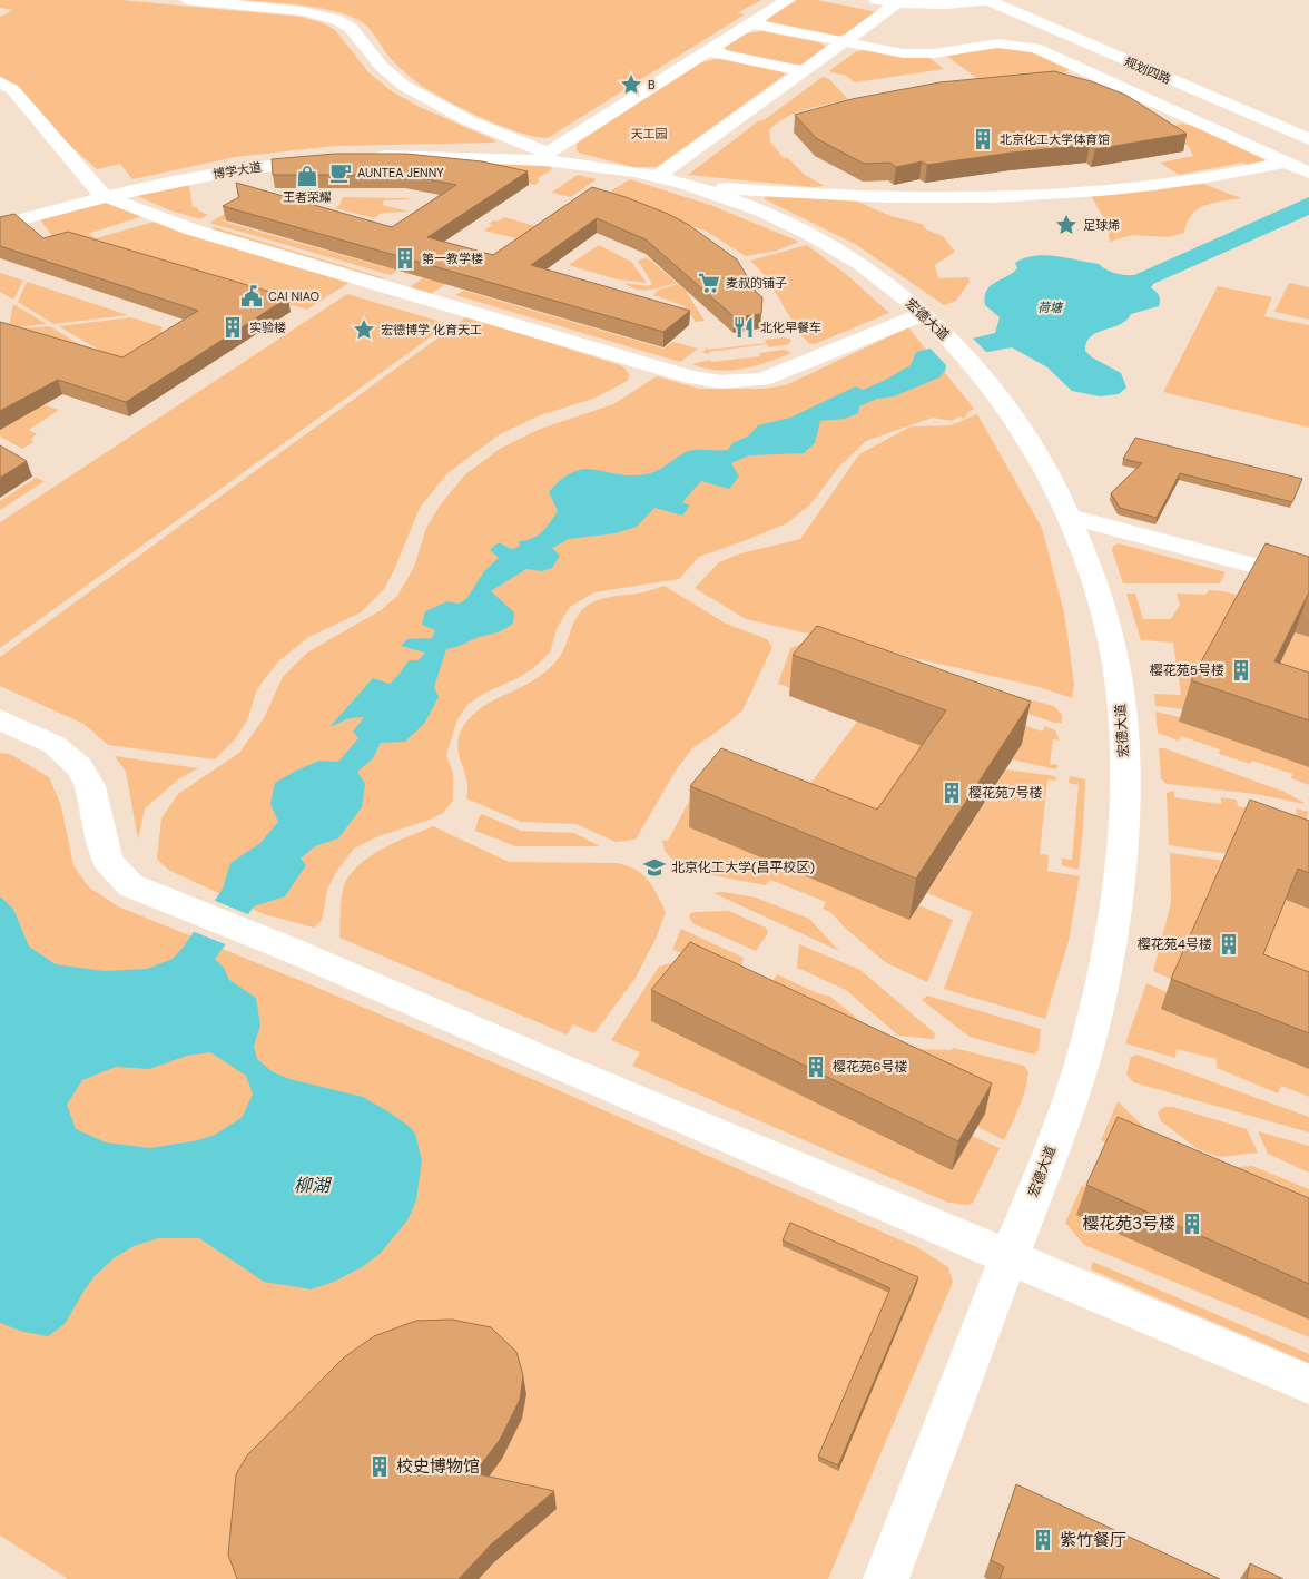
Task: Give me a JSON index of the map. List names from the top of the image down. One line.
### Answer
{"streets":{"street":["规划四路","博学大道","宏德大道"]},"water":["荷塘","柳湖"],"parks":["天工园"],"places":{"place":["B","足球烯","宏德博学 化育天工"],"building":["北京化工大学体育馆","第一教学楼","实验楼","樱花苑5号楼","樱花苑7号楼","樱花苑4号楼","樱花苑6号楼","樱花苑3号楼","校史博物馆","紫竹餐厅"],"cafe":["AUNTEA JENNY"],"shop":["王者荣耀"],"supermarket":["麦叔的铺子"],"public building":["CAI NIAO"],"restaurant":["北化早餐车"],"school or university":["北京化工大学(昌平校区)"]}}
